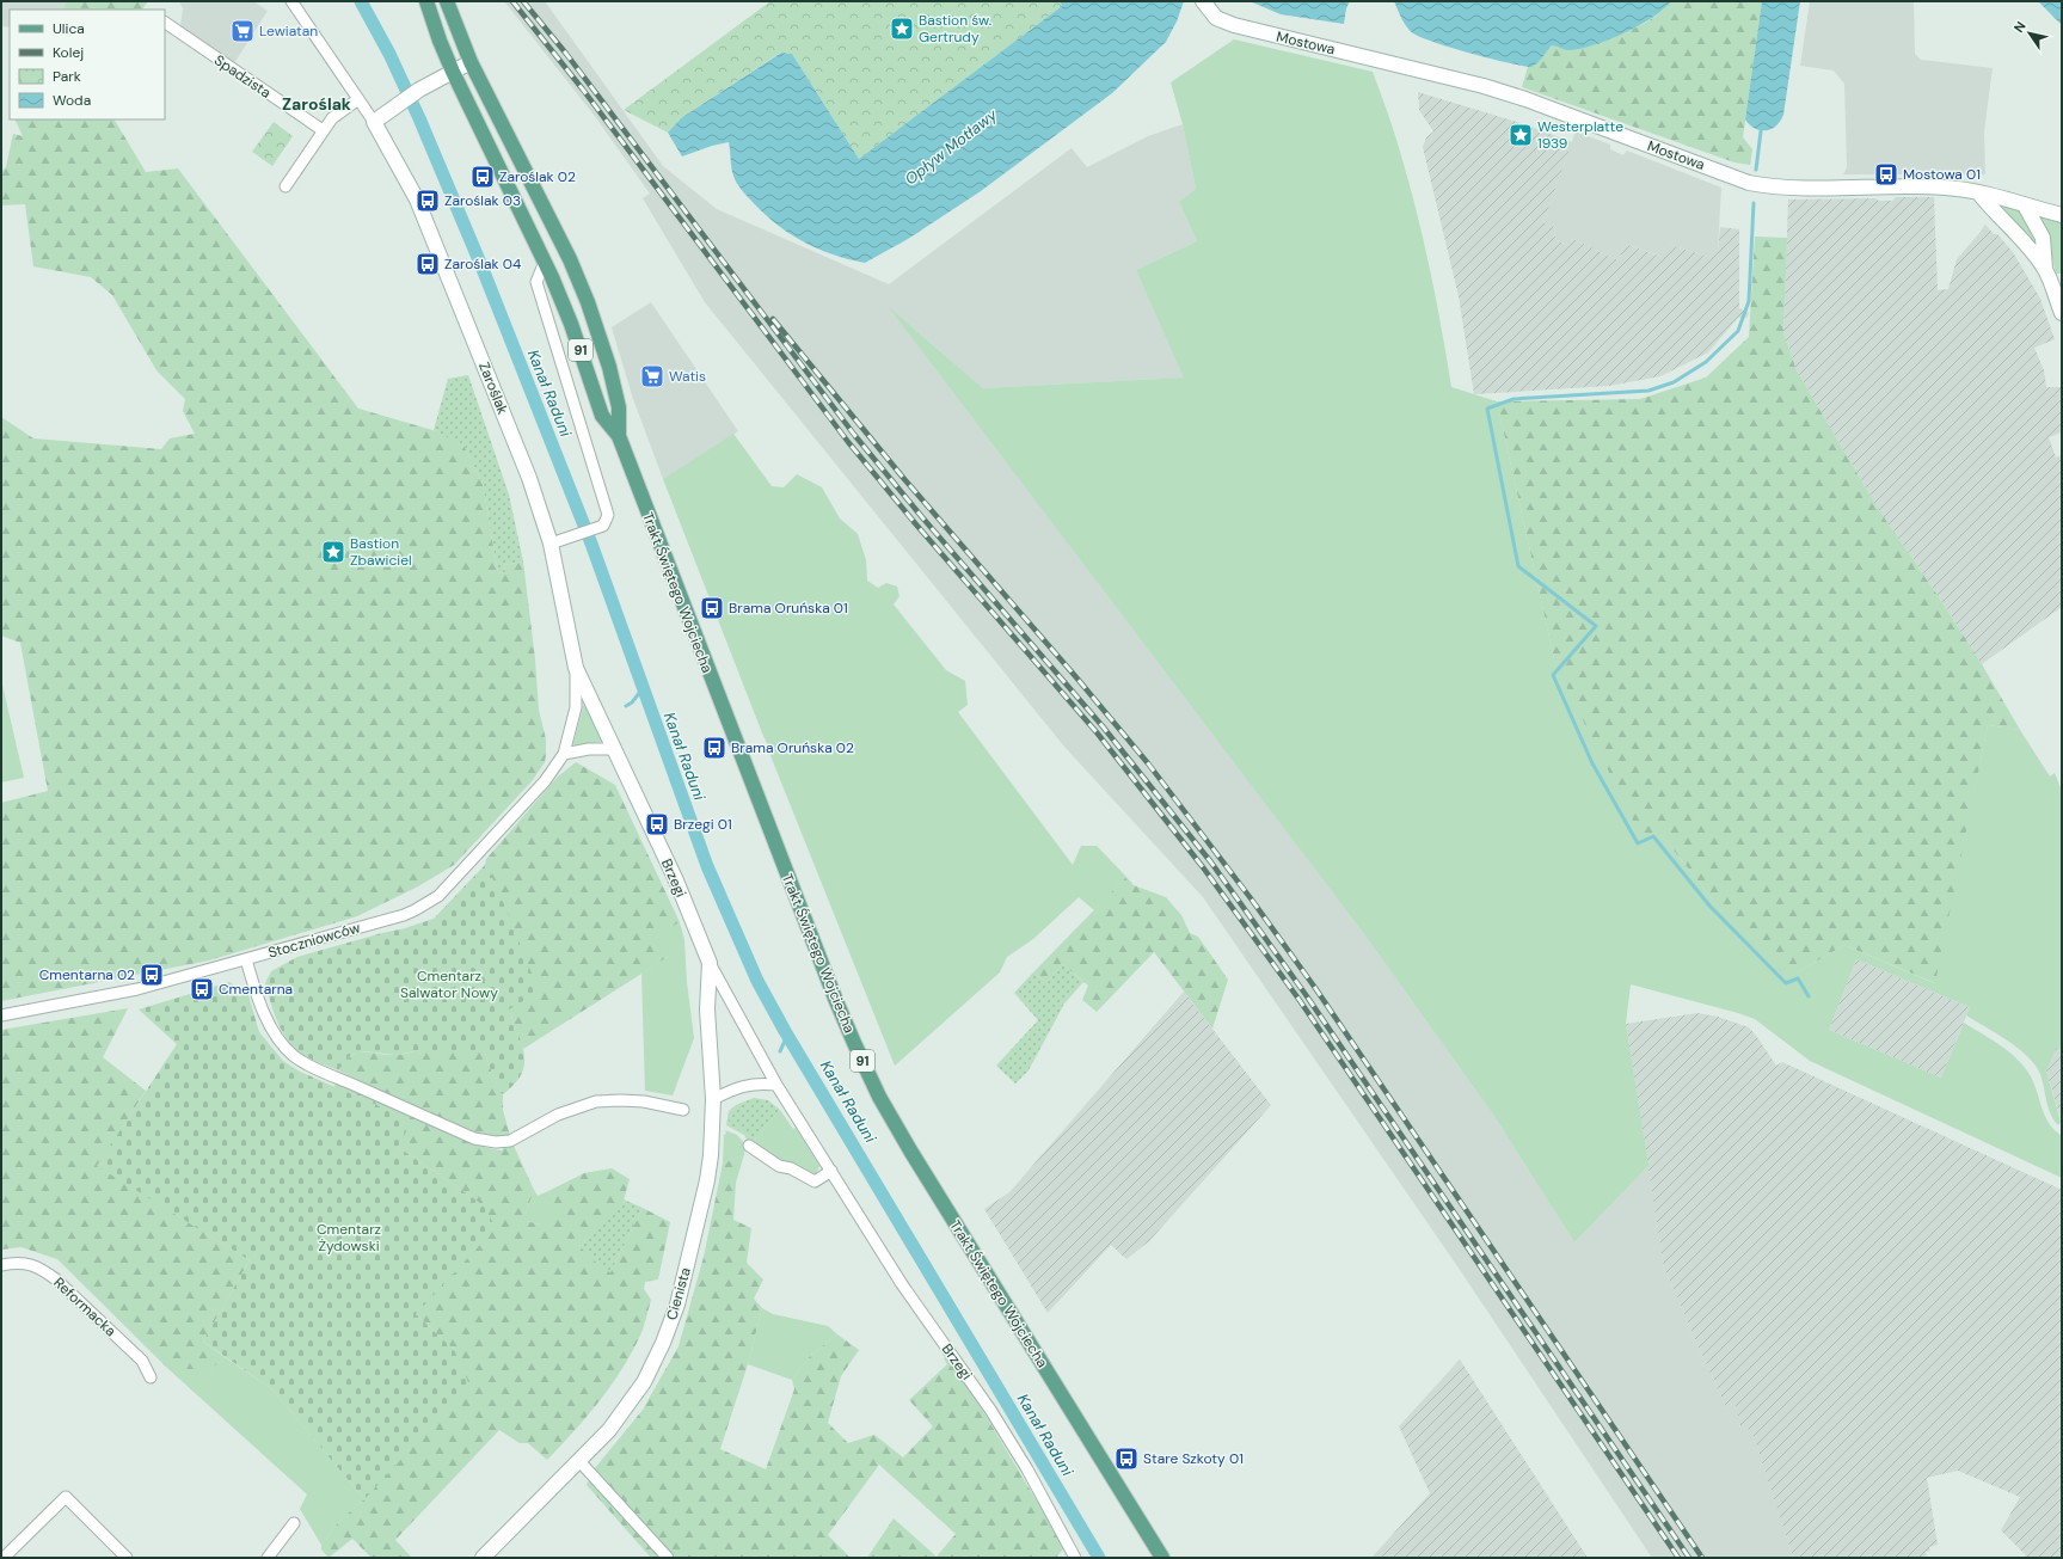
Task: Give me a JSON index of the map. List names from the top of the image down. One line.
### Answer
{"streets":{"main road":["91","Trakt Świętego Wojciecha"],"street":["Mostowa","Spadzista","Zaroślak","Brzegi","Stoczniowców","Cienista","Reformacka"]},"crossings":[["Zaroślak","Brzegi"],["Zaroślak","Stoczniowców"],["Brzegi","Stoczniowców"],["Brzegi","Cienista"]],"districts":["Zaroślak"],"water":["Opływ Motławy","Kanał Raduni"],"parks":["Cmentarz Salwator Nowy","Cmentarz Żydowski"],"places":{"place":["Bastion św. Gertrudy","Westerplatte 1939","Bastion Zbawiciel"],"supermarket":["Lewiatan","Watis"],"bus stop":["Mostowa 01","Zaroślak 02","Zaroślak 03","Zaroślak 04","Brama Oruńska 01","Brama Oruńska 02","Brzegi 01","Cmentarna 02","Cmentarna","Stare Szkoty 01"]},"legend":["Ulica","Kolej","Park","Woda"],"north":"top left"}
